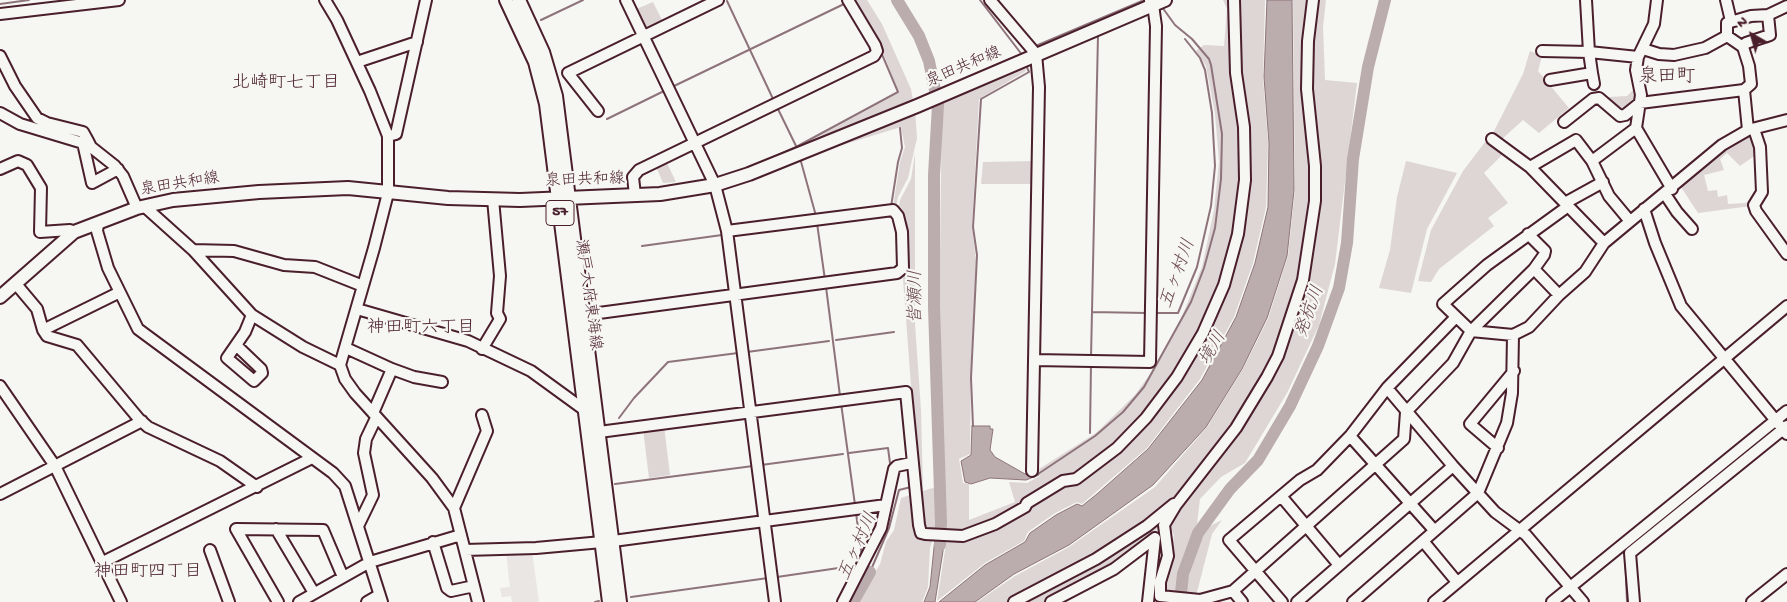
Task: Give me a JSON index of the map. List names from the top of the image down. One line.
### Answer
{"streets":{"main road":["泉田共和線","57","瀬戸大府東海線"]},"crossings":[["泉田共和線","瀬戸大府東海線"]],"districts":["泉田町","北崎町七丁目","神田町六丁目","神田町四丁目"],"water":["五ヶ村川","皆瀬川","発杭川","境川"],"north":"top left"}
